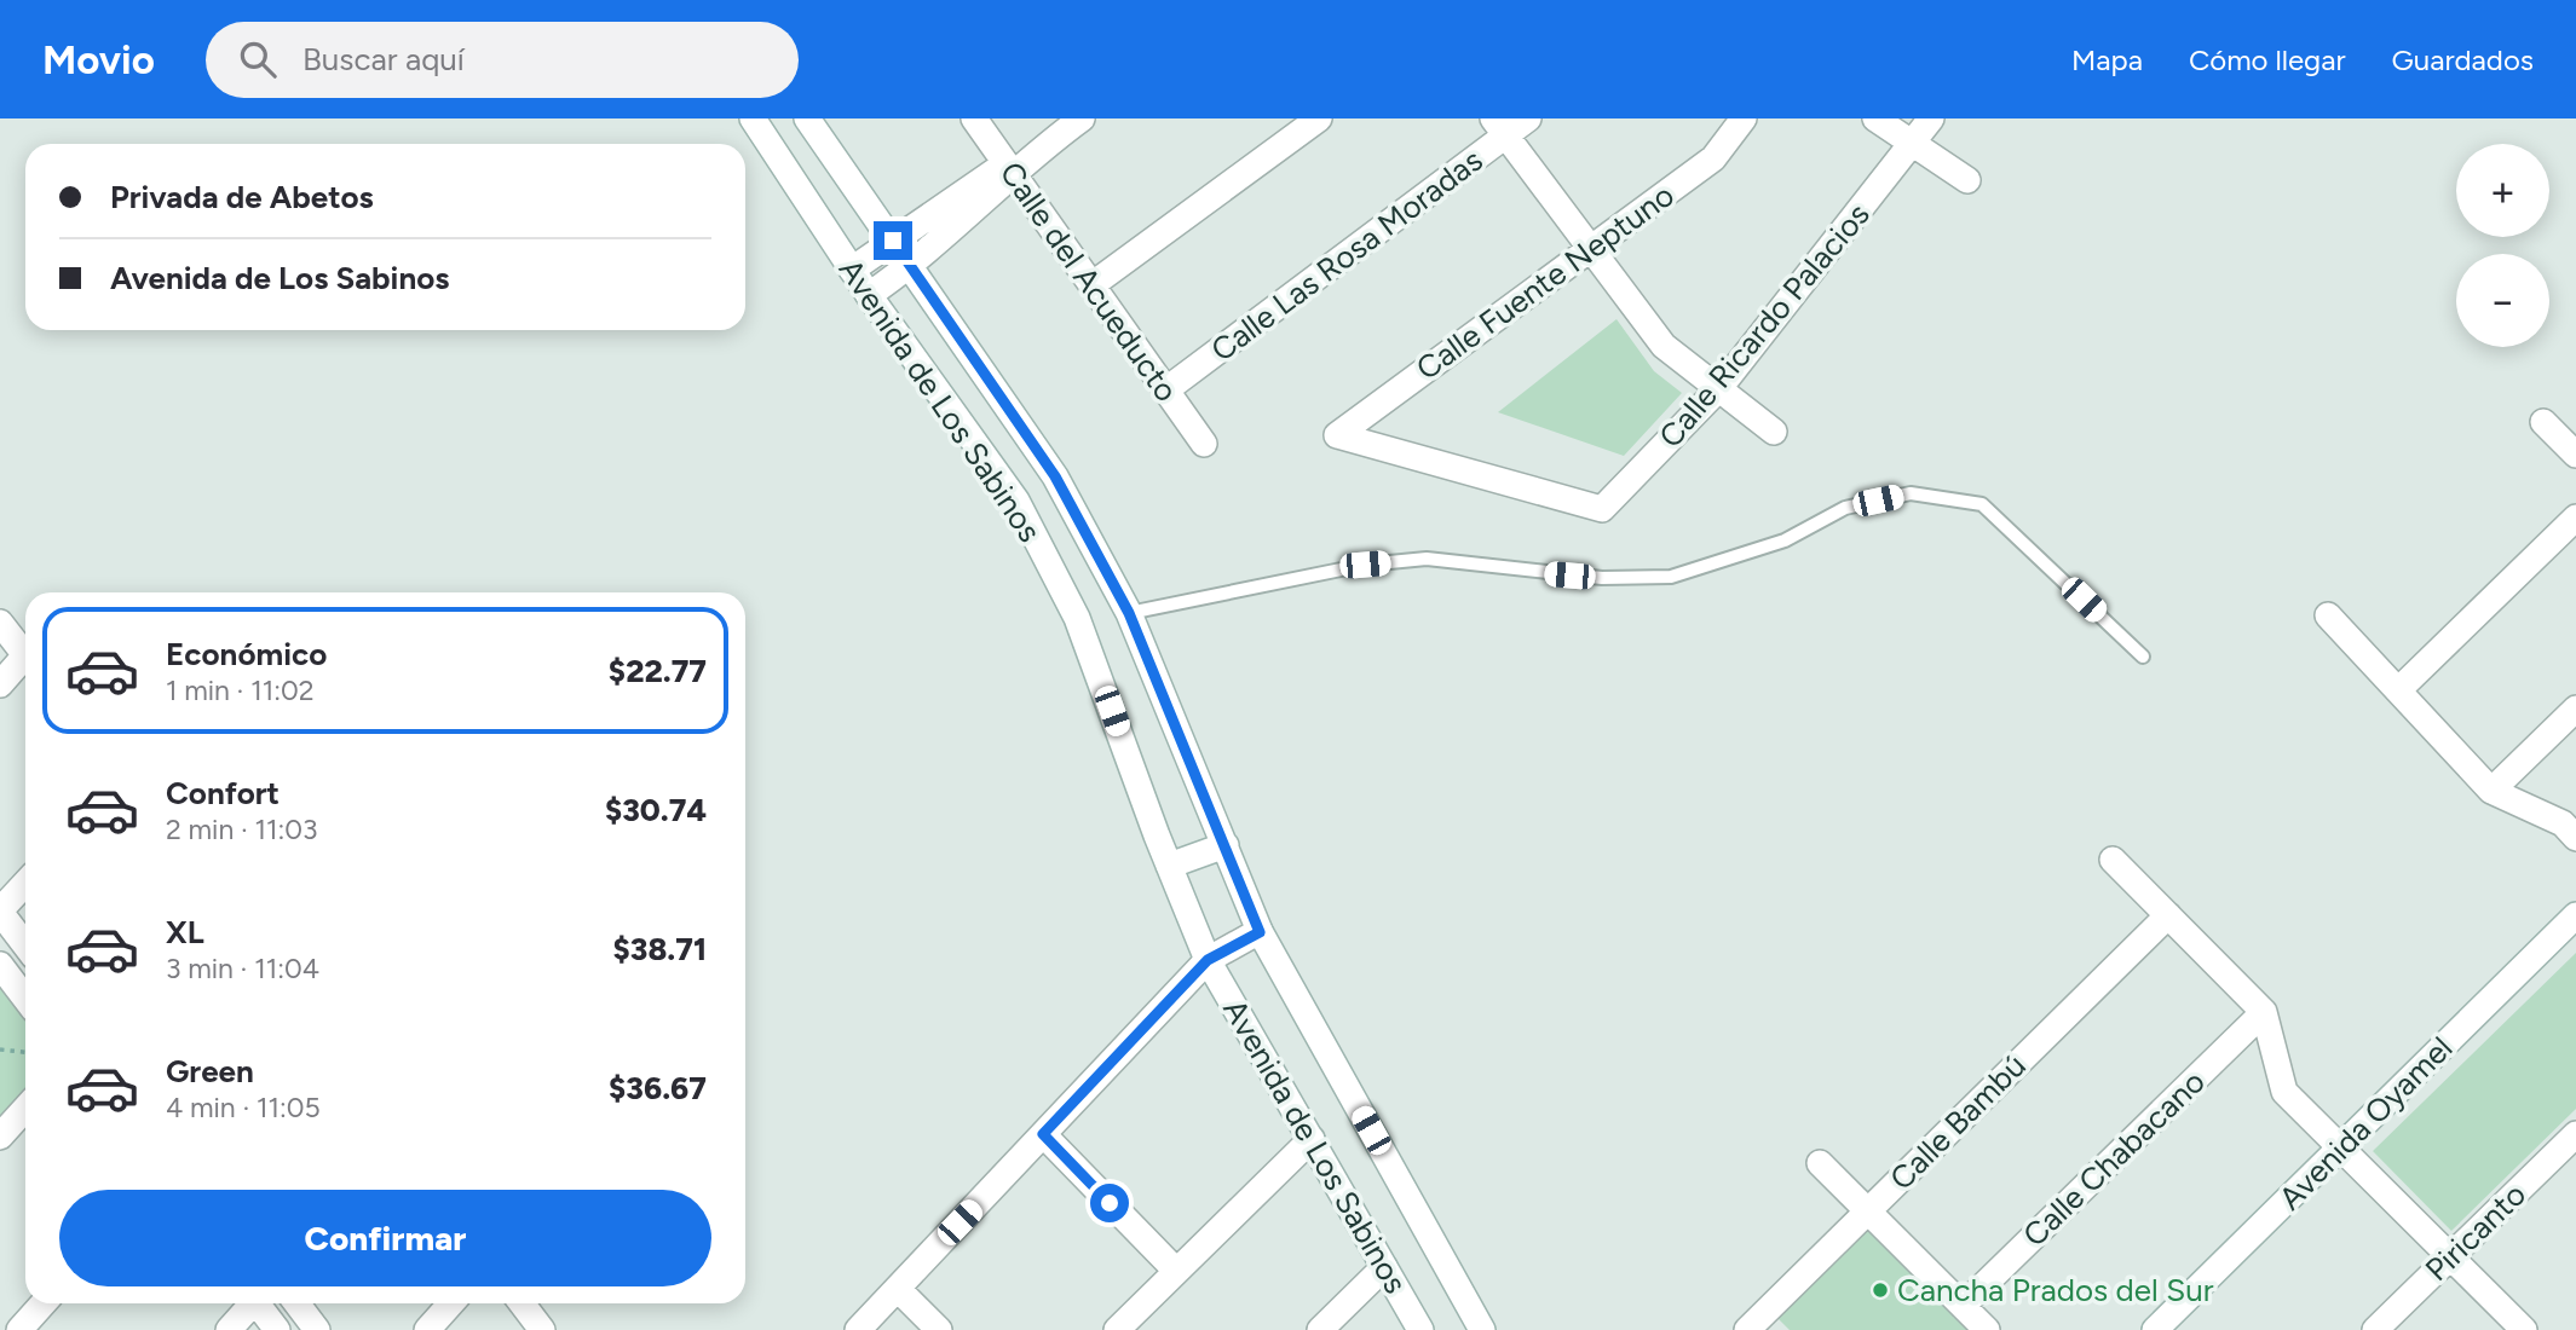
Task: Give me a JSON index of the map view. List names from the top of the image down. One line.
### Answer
{"streets":{"street":["Calle Las Rosa Moradas","Calle del Acueducto","Calle Fuente Neptuno","Calle Ricardo Palacios","Avenida de Los Sabinos","Calle Bambú","Avenida Oyamel","Calle Chabacano","Piricanto"]},"crossings":[["Calle Las Rosa Moradas","Calle del Acueducto"],["Calle Fuente Neptuno","Calle Ricardo Palacios"]],"places":["Cancha Prados del Sur"],"page":{"header":"Movio","search":"Buscar aquí","nav":["Mapa","Cómo llegar","Guardados"],"map_buttons":["+","−"],"banner":["Privada de Abetos","Avenida de Los Sabinos"],"list":[{"name":"Económico","note":"1 min · 11:02","value":"$22.77"},{"name":"Confort","note":"2 min · 11:03","value":"$30.74"},{"name":"XL","note":"3 min · 11:04","value":"$38.71"},{"name":"Green","note":"4 min · 11:05","value":"$36.67"}],"buttons":"Confirmar"}}
